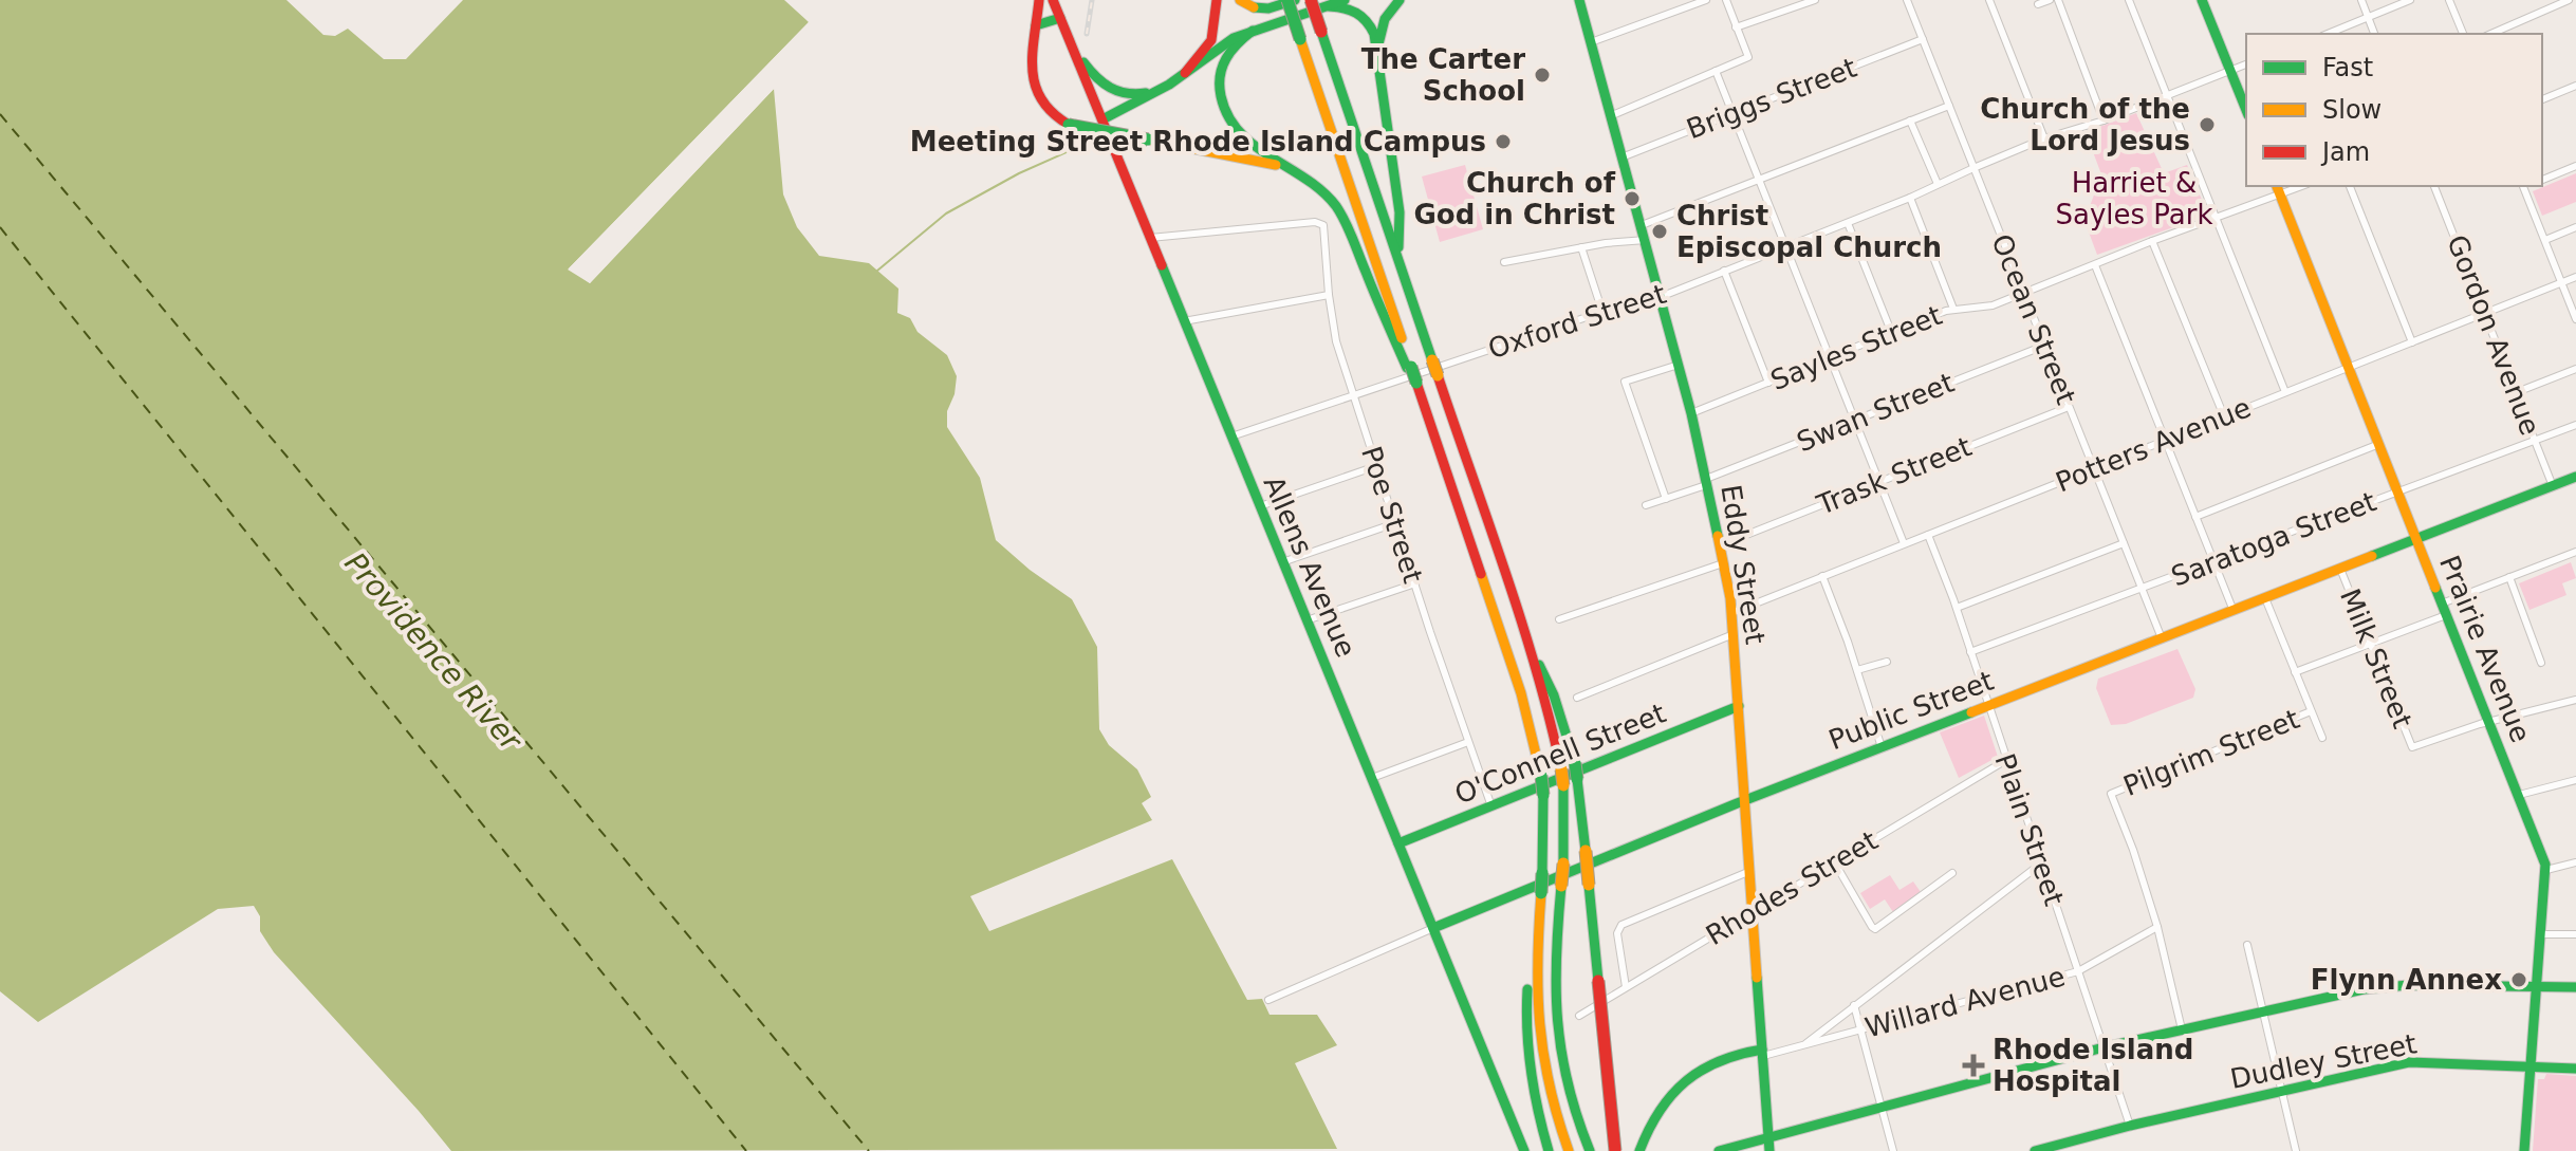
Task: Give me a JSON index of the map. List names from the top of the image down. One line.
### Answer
{"streets":{"main road":["Eddy Street","Allens Avenue","Prairie Avenue","Public Street","O'Connell Street","Dudley Street"],"street":["Briggs Street","Ocean Street","Oxford Street","Gordon Avenue","Sayles Street","Swan Street","Potters Avenue","Trask Street","Poe Street","Saratoga Street","Milk Street","Pilgrim Street","Plain Street","Rhodes Street","Willard Avenue"]},"crossings":[["Briggs Street","Ocean Street"],["Briggs Street","Eddy Street"],["Ocean Street","Oxford Street"],["Ocean Street","Sayles Street"],["Ocean Street","Swan Street"],["Ocean Street","Potters Avenue"],["Ocean Street","Trask Street"],["Ocean Street","Saratoga Street"],["Ocean Street","Public Street"],["Oxford Street","Poe Street"],["Oxford Street","Eddy Street"],["Oxford Street","Allens Avenue"],["Gordon Avenue","Potters Avenue"],["Gordon Avenue","Saratoga Street"],["Gordon Avenue","Public Street"],["Sayles Street","Eddy Street"],["Sayles Street","Prairie Avenue"],["Swan Street","Eddy Street"],["Potters Avenue","Eddy Street"],["Potters Avenue","Prairie Avenue"],["Potters Avenue","Plain Street"],["Trask Street","Eddy Street"],["Poe Street","Allens Avenue"],["Poe Street","O'Connell Street"],["Saratoga Street","Prairie Avenue"],["Saratoga Street","Plain Street"],["Eddy Street","Public Street"],["Eddy Street","O'Connell Street"],["Eddy Street","Rhodes Street"],["Eddy Street","Willard Avenue"],["Allens Avenue","Public Street"],["Allens Avenue","O'Connell Street"],["Prairie Avenue","Milk Street"],["Prairie Avenue","Public Street"],["Prairie Avenue","Dudley Street"],["Milk Street","Public Street"],["Public Street","Plain Street"],["Pilgrim Street","Willard Avenue"],["Plain Street","Rhodes Street"],["Plain Street","Willard Avenue"],["Plain Street","Dudley Street"]],"water":["Providence River"],"parks":["Harriet & Sayles Park"],"places":{"other":["The Carter School","Church of the Lord Jesus","Meeting Street Rhode Island Campus","Church of God in Christ","Christ Episcopal Church","Flynn Annex"],"health":["Rhode Island Hospital"]},"legend":["Fast","Slow","Jam"]}
